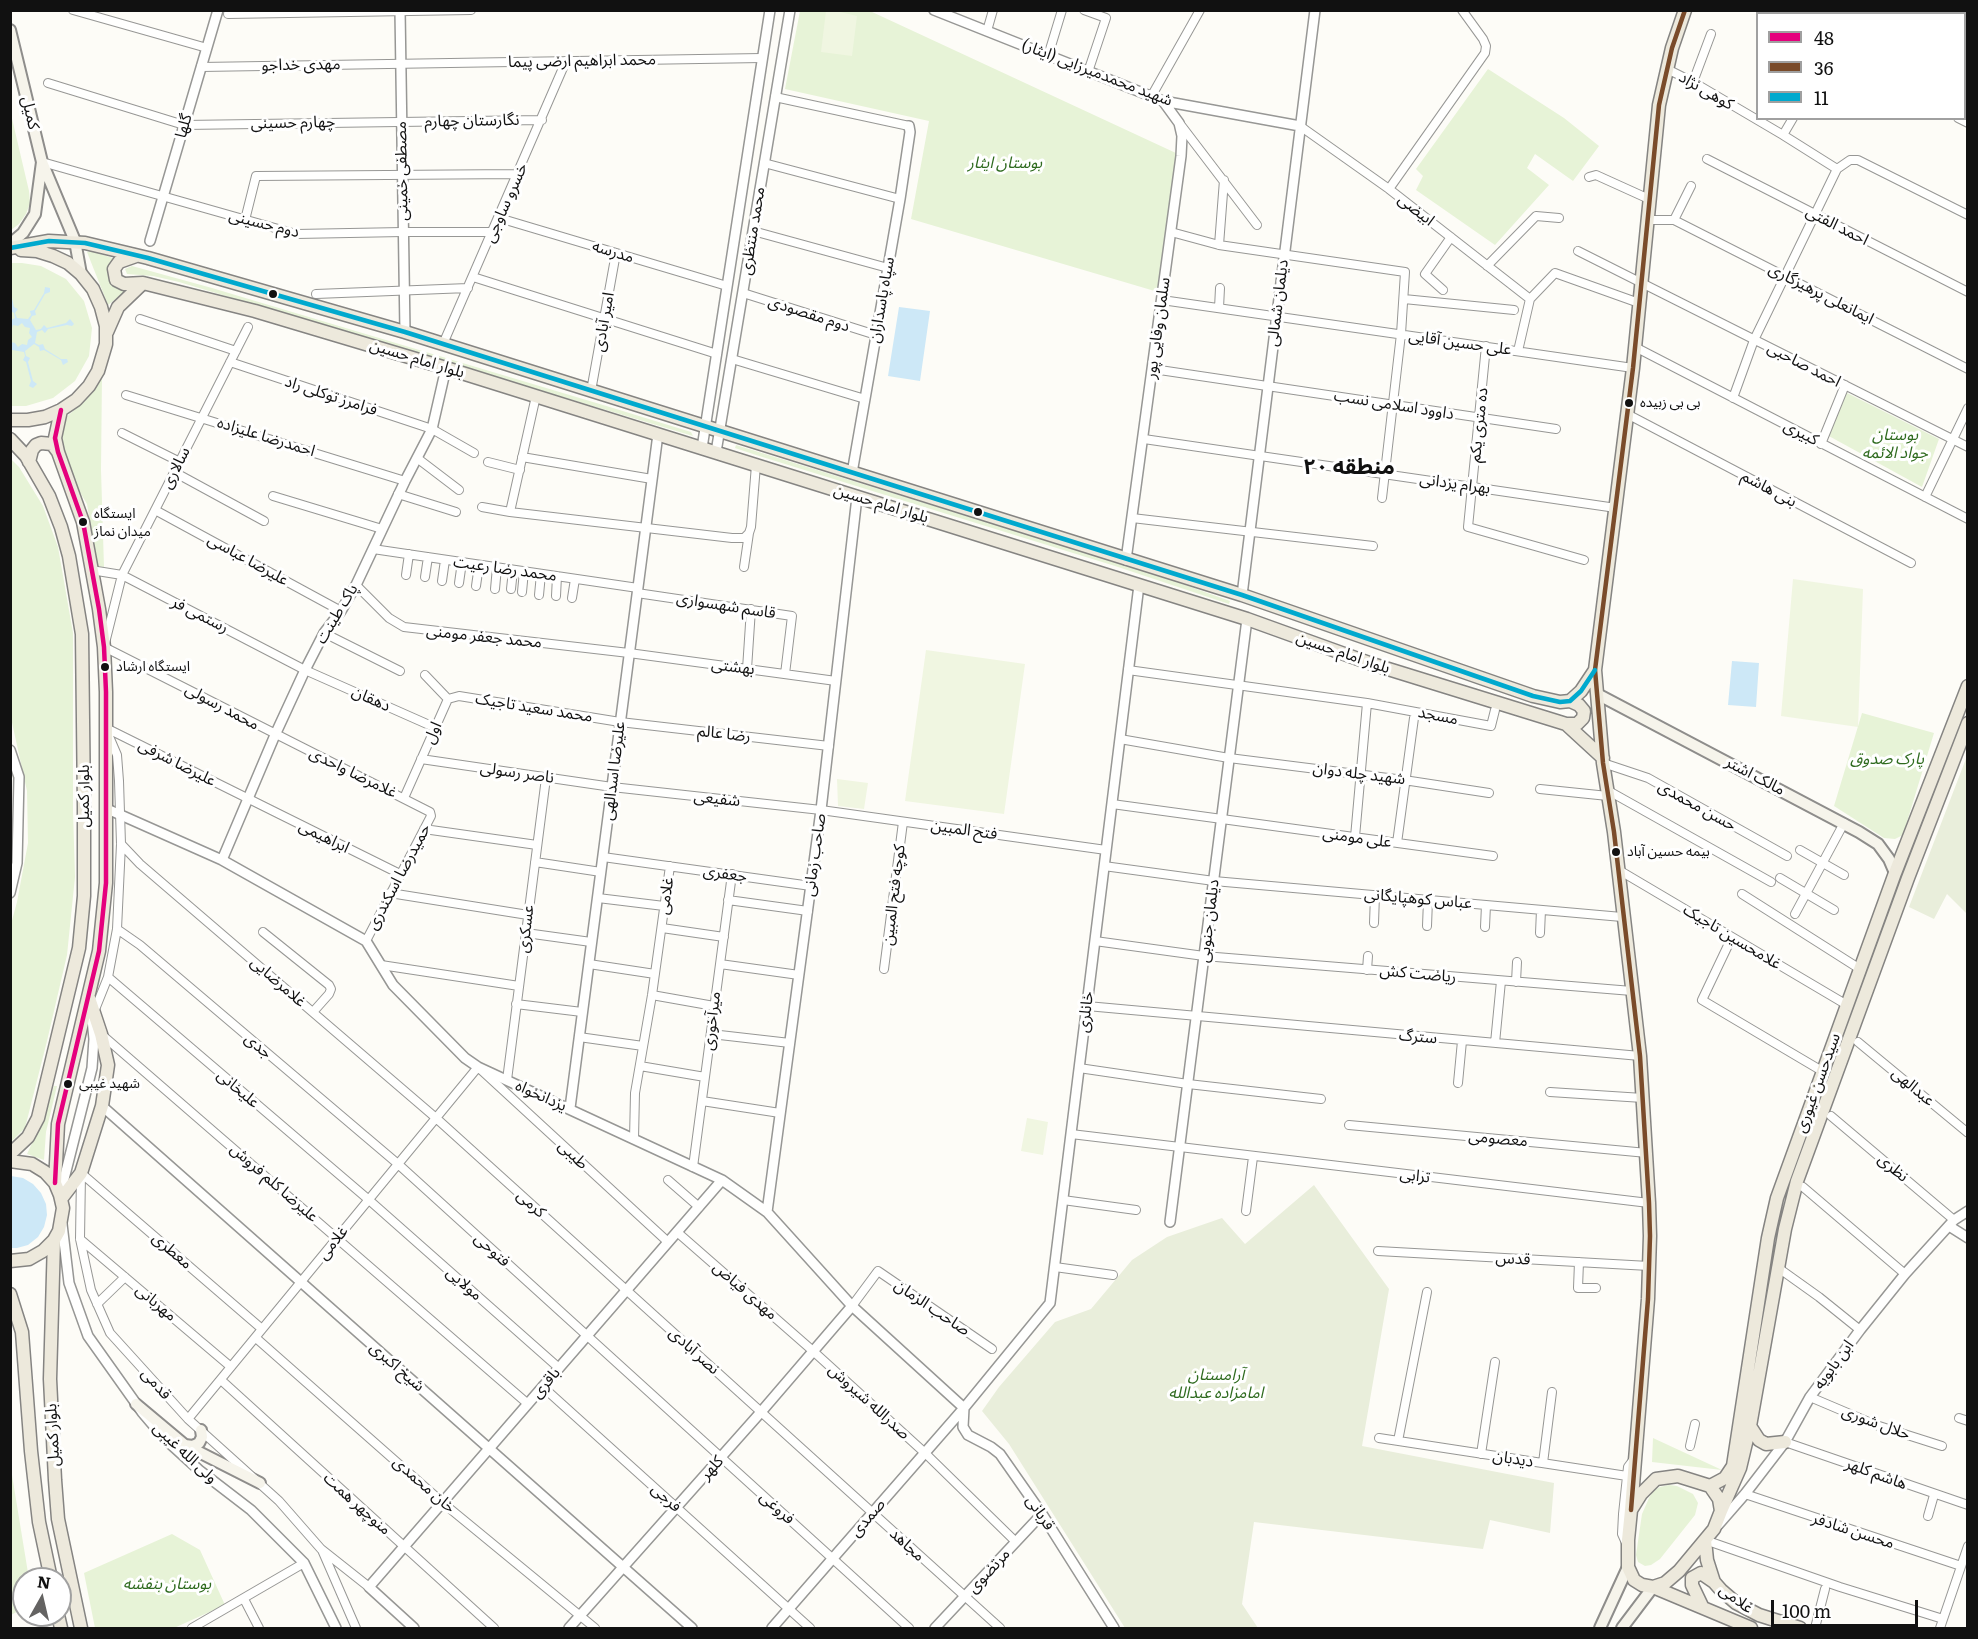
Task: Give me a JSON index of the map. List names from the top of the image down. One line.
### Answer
{"streets":{"main road":["کمیل","بلوار امام حسین","مالک اشتر","بلوار کمیل","غلامی","سیدحسن غیوری"],"street":["محمد ابراهیم ارضی پیما","مهدی خداجو","شهید محمدمیرزایی (ایثار)","کوهی نژاد","نگارستان چهارم","چهارم حسینی","گلها","مصطفی خمینی","خسرو ساوجی","ابیضی","دوم حسینی","احمد الفتی","محمد منتظری","مدرسه","ایمانعلی پرهیزگاری","سپاه پاسداران","دیلمان شمالی","دوم مقصودی","امیر آبادی","سلمان وفایی پور","علی حسین آقایی","احمد صاحبی","فرامرز توکلی راد","داوود اسلامی نسب","ده متری یکم","کبیری","احمدرضا علیزاده","سالاری","بهرام یزدانی","بنی هاشم","علیرضا عباسی","محمد رضا رعیت","قاسم شهسواری","پاک طینت","رستمی فر","محمد جعفر مومنی","بهشتی","دهقان","محمد رسولی","محمد سعید تاجیک","مسجد","اول","رضا عالم","علیرضا شرفی","علیرضا اسدالهی","غلامرضا واحدی","ناصر رسولی","شهید چله دوان","شفیعی","حسن محمدی","فتح المبین","ابراهیمی","علی مومنی","صاحب زمانی","جعفری","حمیدرضا اسکندری","کوچه فتح المبین","عباس کوهپایگانی","دیلمان جنوبی","عسکری","غلامحسین تاجیک","ریاضت کش","غلامرضایی","خانلری","میرآخوری","سترگ","جدی","عبدالهی","علیخانی","یزدانخواه","معصومی","طیبی","نظری","ترابی","علیرضا کلم فروش","کرمی","فتوحی","معطری","قدس","مولایی","مهدی فیاض","مهربانی","صاحب الزمان","نصر آبادی","ابن بابویه","شیخ اکبری","باقری","قدمی","صدرالله شیروش","حلال شوری","ولی الله غیبی","دیدبان","کلهر","هاشم کلهر","خان محمدی","فرجی","منوچهر همت","فروغی","قربانی","صمدی","محسن شادفر","مجاهد","مرتضوی"]},"crossings":[["محمد ابراهیم ارضی پیما","مهدی خداجو"],["محمد ابراهیم ارضی پیما","مصطفی خمینی"],["محمد ابراهیم ارضی پیما","خسرو ساوجی"],["محمد ابراهیم ارضی پیما","محمد منتظری"],["مهدی خداجو","گلها"],["مهدی خداجو","مصطفی خمینی"],["شهید محمدمیرزایی (ایثار)","ابیضی"],["شهید محمدمیرزایی (ایثار)","دیلمان شمالی"],["کمیل","دوم حسینی"],["کمیل","بلوار امام حسین"],["نگارستان چهارم","چهارم حسینی"],["نگارستان چهارم","مصطفی خمینی"],["نگارستان چهارم","خسرو ساوجی"],["چهارم حسینی","گلها"],["چهارم حسینی","مصطفی خمینی"],["گلها","دوم حسینی"],["مصطفی خمینی","دوم حسینی"],["مصطفی خمینی","بلوار امام حسین"],["خسرو ساوجی","دوم حسینی"],["خسرو ساوجی","مدرسه"],["خسرو ساوجی","بلوار امام حسین"],["ابیضی","دیلمان شمالی"],["محمد منتظری","مدرسه"],["محمد منتظری","دوم مقصودی"],["محمد منتظری","بلوار امام حسین"],["مدرسه","امیر آبادی"],["سپاه پاسداران","دوم مقصودی"],["سپاه پاسداران","بلوار امام حسین"],["دیلمان شمالی","علی حسین آقایی"],["دیلمان شمالی","بلوار امام حسین"],["دیلمان شمالی","داوود اسلامی نسب"],["دیلمان شمالی","بهرام یزدانی"],["امیر آبادی","بلوار امام حسین"],["سلمان وفایی پور","علی حسین آقایی"],["سلمان وفایی پور","بلوار امام حسین"],["سلمان وفایی پور","داوود اسلامی نسب"],["سلمان وفایی پور","بهرام یزدانی"],["علی حسین آقایی","ده متری یکم"],["بلوار امام حسین","پاک طینت"],["بلوار امام حسین","علیرضا اسدالهی"],["بلوار امام حسین","حسن محمدی"],["بلوار امام حسین","صاحب زمانی"],["بلوار امام حسین","دیلمان جنوبی"],["بلوار امام حسین","خانلری"],["فرامرز توکلی راد","سالاری"],["فرامرز توکلی راد","پاک طینت"],["داوود اسلامی نسب","ده متری یکم"],["ده متری یکم","بهرام یزدانی"],["احمدرضا علیزاده","سالاری"],["احمدرضا علیزاده","پاک طینت"],["سالاری","علیرضا عباسی"],["سالاری","رستمی فر"],["سالاری","محمد رسولی"],["سالاری","بلوار کمیل"],["علیرضا عباسی","پاک طینت"],["محمد رضا رعیت","قاسم شهسواری"],["محمد رضا رعیت","پاک طینت"],["محمد رضا رعیت","علیرضا اسدالهی"],["قاسم شهسواری","بهشتی"],["قاسم شهسواری","علیرضا اسدالهی"],["پاک طینت","رستمی فر"],["پاک طینت","محمد جعفر مومنی"],["پاک طینت","دهقان"],["پاک طینت","محمد رسولی"],["پاک طینت","علیرضا شرفی"],["پاک طینت","غلامرضا واحدی"],["پاک طینت","ابراهیمی"],["پاک طینت","یزدانخواه"],["رستمی فر","دهقان"],["رستمی فر","بلوار کمیل"],["محمد جعفر مومنی","بهشتی"],["محمد جعفر مومنی","علیرضا اسدالهی"],["بهشتی","علیرضا اسدالهی"],["بهشتی","صاحب زمانی"],["دهقان","اول"],["محمد رسولی","غلامرضا واحدی"],["محمد رسولی","بلوار کمیل"],["محمد سعید تاجیک","اول"],["محمد سعید تاجیک","رضا عالم"],["محمد سعید تاجیک","علیرضا اسدالهی"],["اول","غلامرضا واحدی"],["اول","ناصر رسولی"],["رضا عالم","علیرضا اسدالهی"],["رضا عالم","صاحب زمانی"],["علیرضا شرفی","بلوار کمیل"],["علیرضا شرفی","ابراهیمی"],["علیرضا اسدالهی","ناصر رسولی"],["علیرضا اسدالهی","شفیعی"],["علیرضا اسدالهی","جعفری"],["علیرضا اسدالهی","یزدانخواه"],["غلامرضا واحدی","حمیدرضا اسکندری"],["ناصر رسولی","شفیعی"],["ناصر رسولی","عسکری"],["شهید چله دوان","دیلمان جنوبی"],["شهید چله دوان","خانلری"],["مالک اشتر","سیدحسن غیوری"],["بلوار کمیل","یزدانخواه"],["بلوار کمیل","ولی الله غیبی"],["شفیعی","فتح المبین"],["شفیعی","صاحب زمانی"],["فتح المبین","صاحب زمانی"],["فتح المبین","کوچه فتح المبین"],["فتح المبین","خانلری"],["ابراهیمی","حمیدرضا اسکندری"],["علی مومنی","دیلمان جنوبی"],["علی مومنی","خانلری"],["صاحب زمانی","جعفری"],["صاحب زمانی","یزدانخواه"],["جعفری","غلامی"],["جعفری","میرآخوری"],["حمیدرضا اسکندری","یزدانخواه"],["غلامی","غلامرضایی"],["غلامی","جدی"],["غلامی","سیدحسن غیوری"],["غلامی","علیخانی"],["غلامی","یزدانخواه"],["غلامی","طیبی"],["غلامی","علیرضا کلم فروش"],["غلامی","کرمی"],["غلامی","فتوحی"],["غلامی","معطری"],["غلامی","مولایی"],["غلامی","مهربانی"],["غلامی","ابن بابویه"],["غلامی","شیخ اکبری"],["غلامی","قدمی"],["غلامی","خان محمدی"],["غلامی","منوچهر همت"],["عباس کوهپایگانی","دیلمان جنوبی"],["عباس کوهپایگانی","خانلری"],["دیلمان جنوبی","ریاضت کش"],["دیلمان جنوبی","سترگ"],["دیلمان جنوبی","ترابی"],["عسکری","یزدانخواه"],["غلامحسین تاجیک","سیدحسن غیوری"],["ریاضت کش","خانلری"],["غلامرضایی","کرمی"],["خانلری","سترگ"],["خانلری","یزدانخواه"],["خانلری","ترابی"],["خانلری","قربانی"],["خانلری","صمدی"],["میرآخوری","یزدانخواه"],["جدی","فتوحی"],["سیدحسن غیوری","ابن بابویه"],["علیخانی","مولایی"],["یزدانخواه","طیبی"],["یزدانخواه","صاحب الزمان"],["یزدانخواه","باقری"],["یزدانخواه","کلهر"],["یزدانخواه","قربانی"],["یزدانخواه","صمدی"],["طیبی","باقری"],["نظری","ابن بابویه"],["علیرضا کلم فروش","باقری"],["کرمی","نصر آبادی"],["کرمی","باقری"],["فتوحی","باقری"],["معطری","قدمی"],["مولایی","باقری"],["مهدی فیاض","باقری"],["مهدی فیاض","صدرالله شیروش"],["مهدی فیاض","کلهر"],["مهربانی","قدمی"],["صاحب الزمان","کلهر"],["نصر آبادی","باقری"],["نصر آبادی","کلهر"],["نصر آبادی","مجاهد"],["ابن بابویه","حلال شوری"],["ابن بابویه","هاشم کلهر"],["ابن بابویه","محسن شادفر"],["شیخ اکبری","باقری"],["شیخ اکبری","کلهر"],["باقری","خان محمدی"],["باقری","فرجی"],["باقری","منوچهر همت"],["صدرالله شیروش","کلهر"],["صدرالله شیروش","صمدی"],["صدرالله شیروش","مرتضوی"],["کلهر","خان محمدی"],["کلهر","فرجی"],["کلهر","فروغی"],["کلهر","مجاهد"],["فرجی","صمدی"],["فروغی","صمدی"],["قربانی","صمدی"],["قربانی","مرتضوی"],["صمدی","مجاهد"],["مجاهد","مرتضوی"]],"districts":["منطقه ۲۰"],"parks":["بوستان ایثار","بوستان جواد الائمه","پارک صدوق","آرامستان امامزاده عبدالله","بوستان بنفشه"],"places":["بی بی زبیده","ایستگاه میدان نماز","ایستگاه ارشاد","بیمه حسین آباد","شهید غیبی"],"lines":["transit line 36","transit line 11","transit line 48"],"legend":["48","36","11"],"scale_bar":"100 m","north":"top"}
